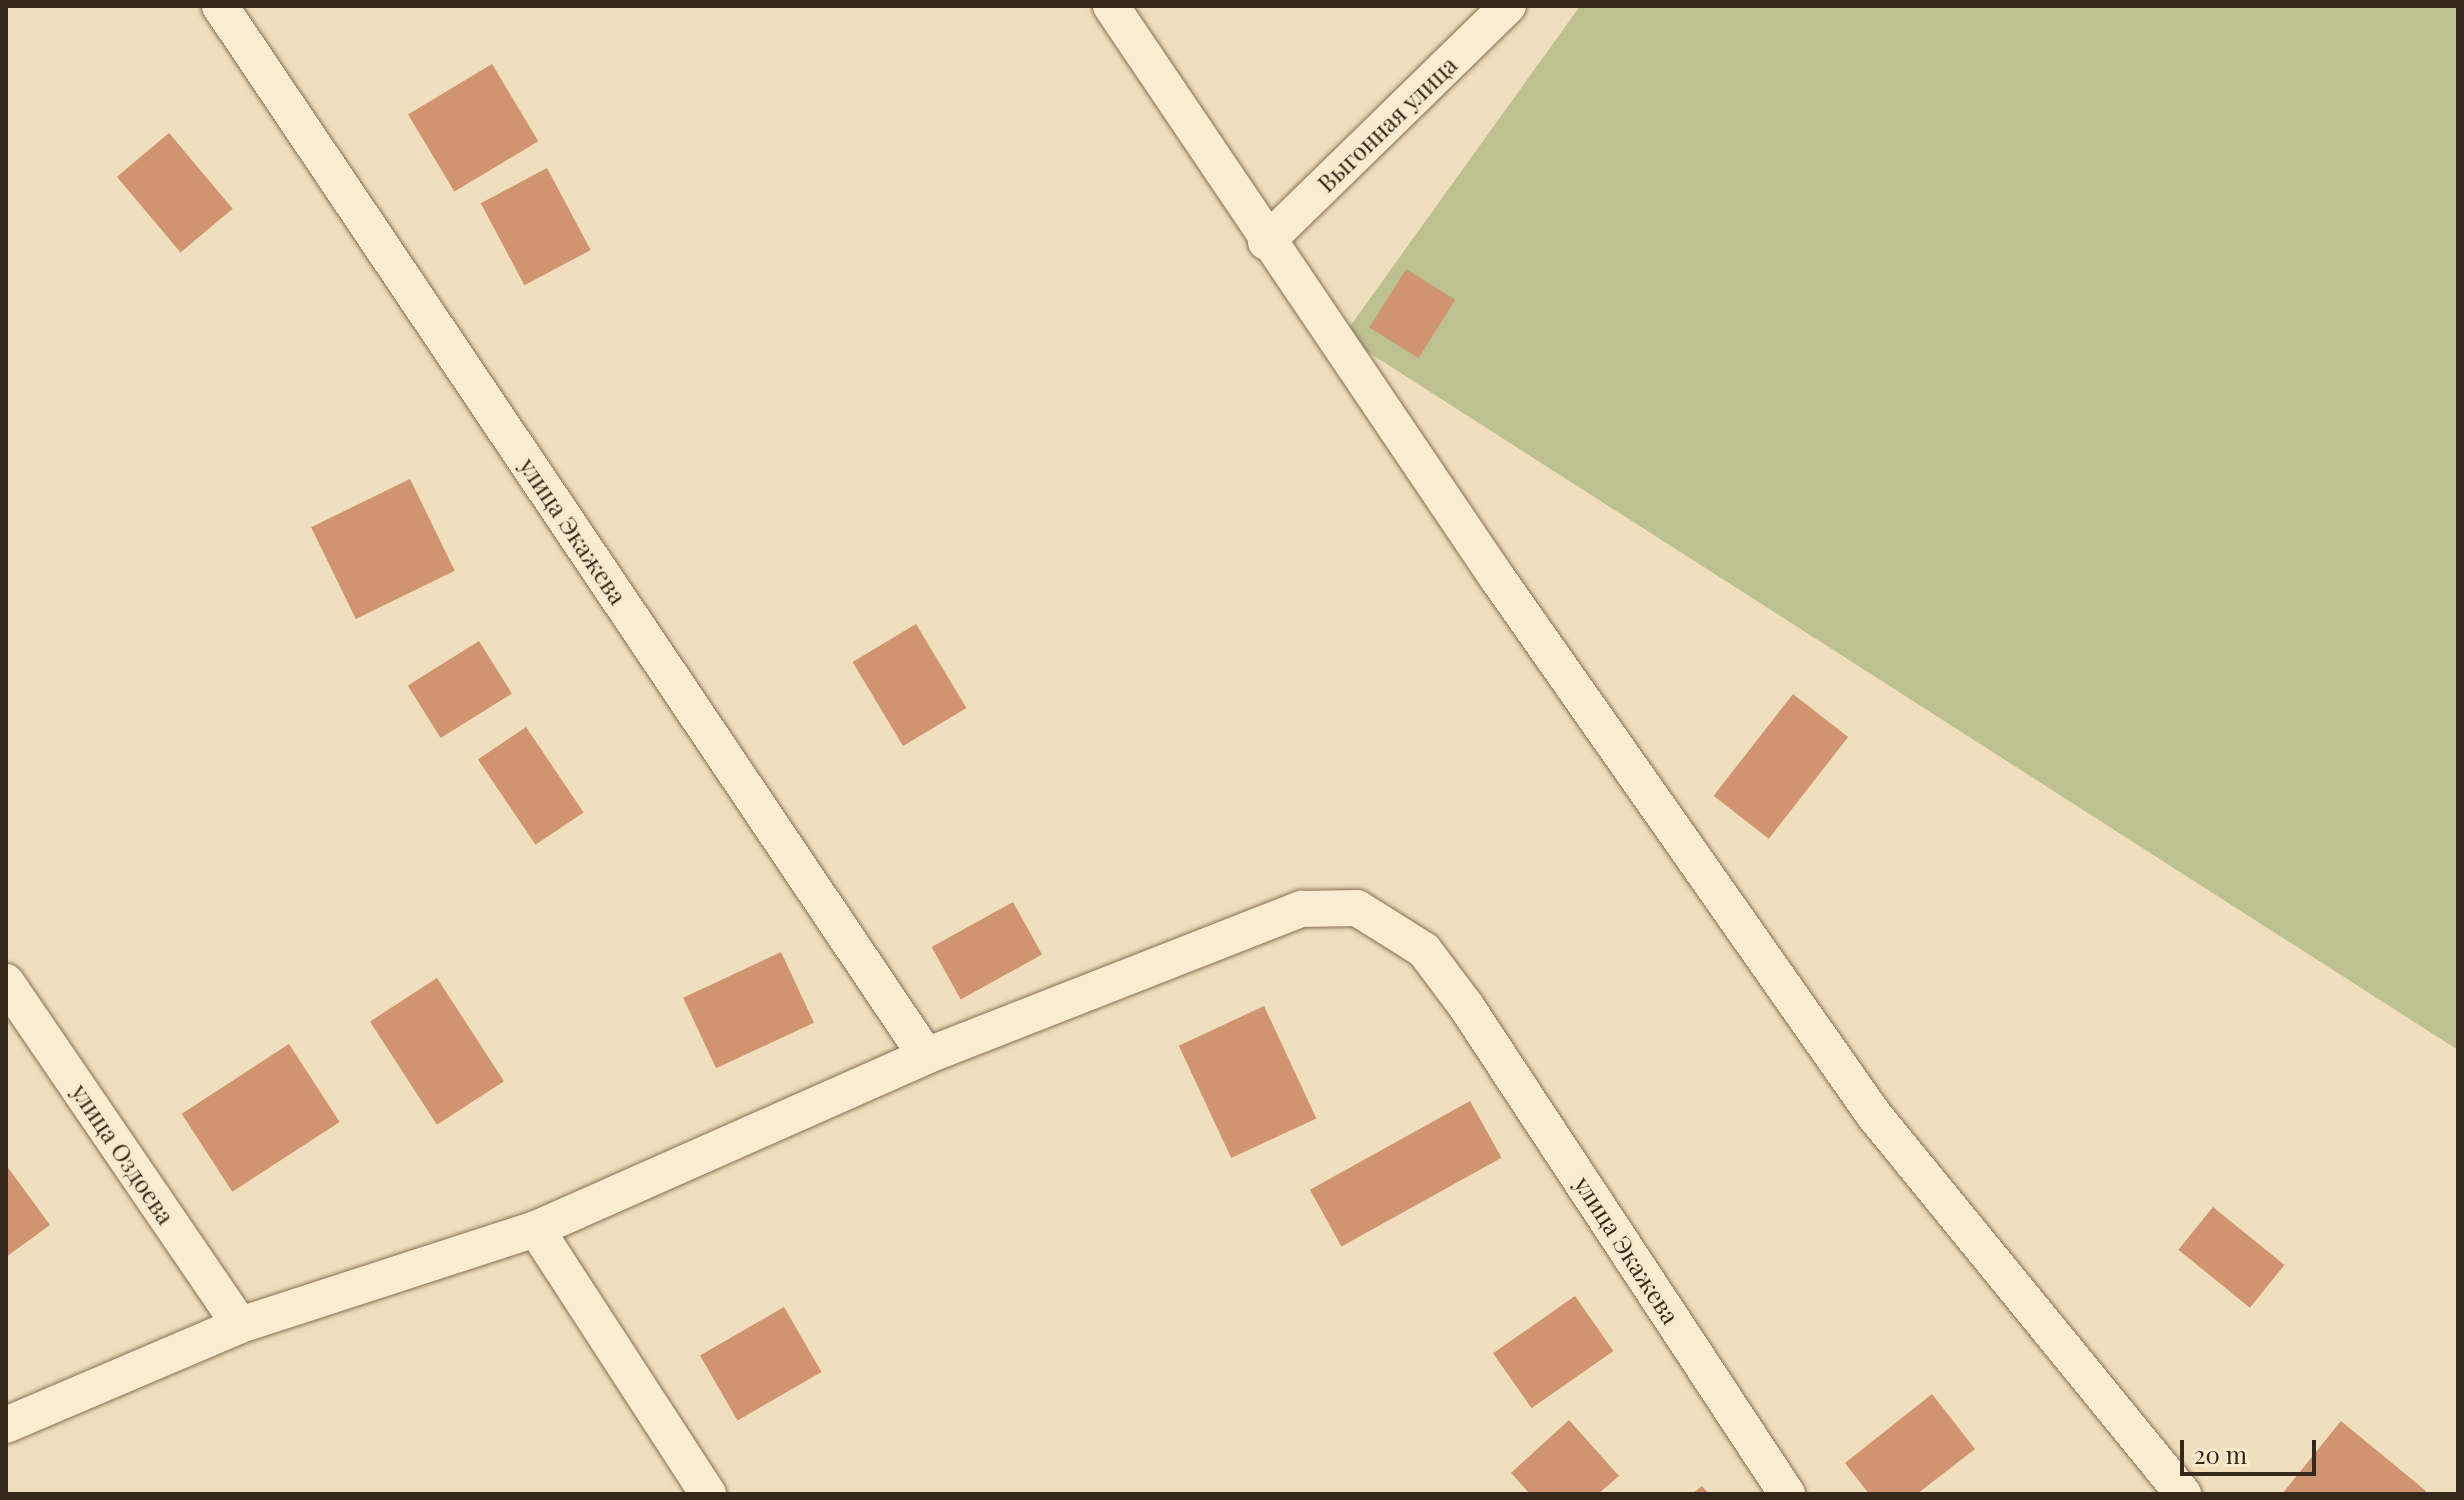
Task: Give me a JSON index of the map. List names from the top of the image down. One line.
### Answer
{"streets":{"street":["Выгонная улица","улица Экажева","улица Оздоева"]},"crossings":[["улица Экажева","улица Оздоева"]],"scale_bar":"20 m"}
